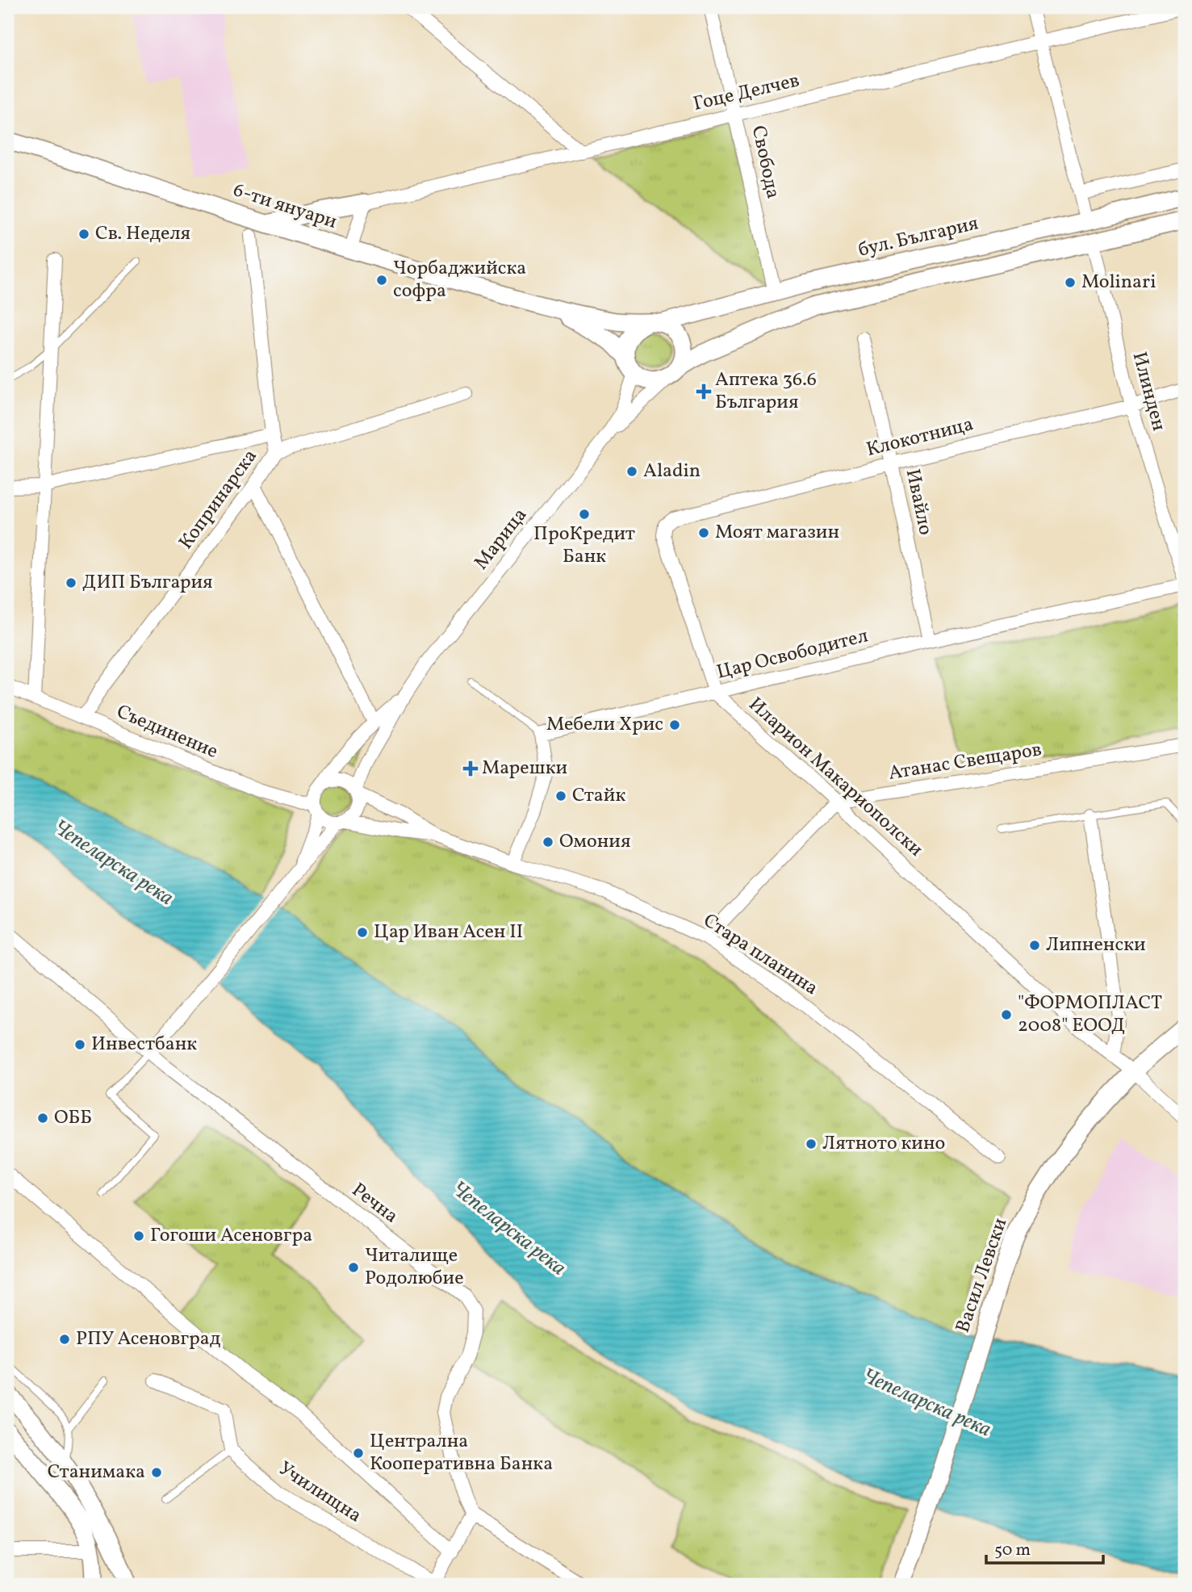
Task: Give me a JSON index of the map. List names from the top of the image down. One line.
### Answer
{"streets":{"main road":["6-ти януари","бул. България","Васил Левски"],"street":["Гоце Делчев","Свобода","Илинден","Клокотница","Копринарска","Ивайло","Марица","Цар Освободител","Съединение","Атанас Свещаров","Иларион Макариополски","Стара планина","Речна","Училищна"]},"crossings":[["Гоце Делчев","Свобода"],["Свобода","бул. България"],["Илинден","Клокотница"],["Илинден","Цар Освободител"],["Клокотница","Ивайло"],["Клокотница","Иларион Макариополски"],["Копринарска","Съединение"],["Ивайло","Цар Освободител"],["Цар Освободител","Иларион Макариополски"],["Атанас Свещаров","Иларион Макариополски"],["Иларион Макариополски","Васил Левски"]],"water":["Чепеларска река"],"places":{"other":["Св. Неделя","Чорбаджийска софра","Molinari","Aladin","ПроКредит Банк","Моят магазин","ДИП България","Мебели Хрис","Стайк","Омония","Цар Иван Асен II","Липненски","\"ФОРМОПЛАСТ 2008\" ЕООД","Инвестбанк","ОББ","Лятното кино","Гогоши Асеновгра","Читалище Родолюбие","РПУ Асеновград","Централна Кооперативна Банка","Станимака"],"health":["Аптека 36.6 България","Марешки"]},"scale_bar":"50 m"}
